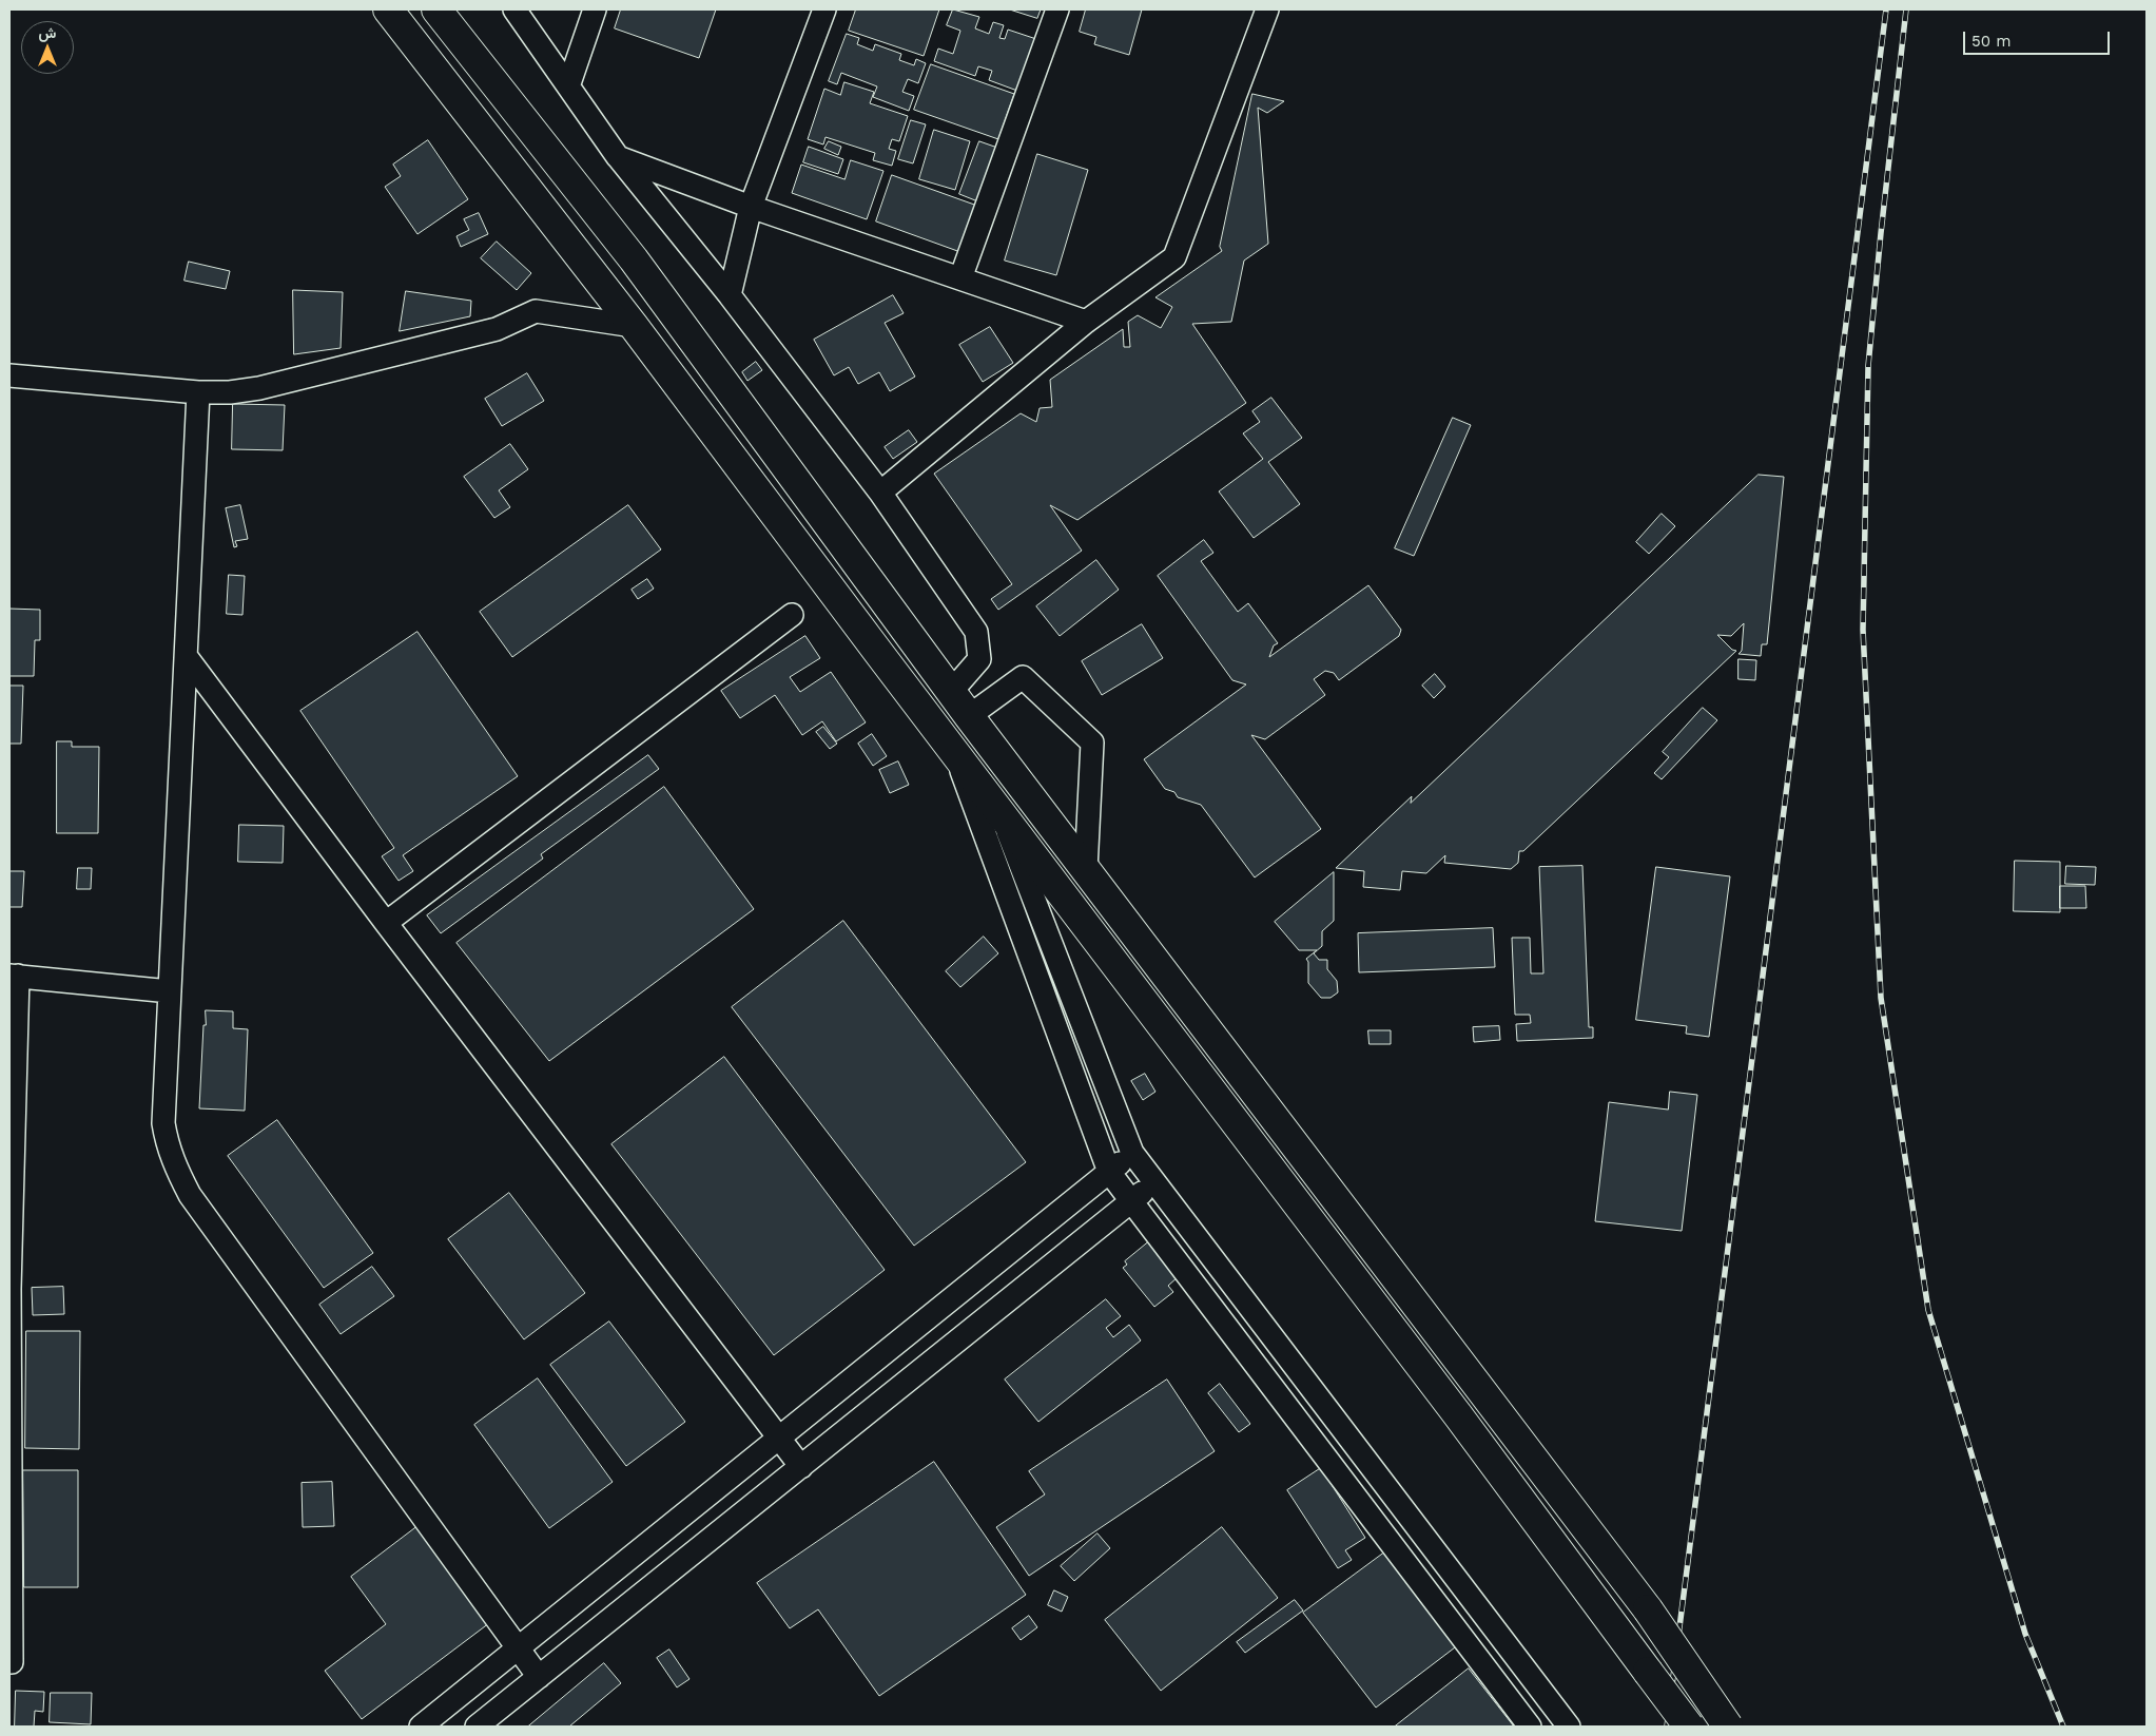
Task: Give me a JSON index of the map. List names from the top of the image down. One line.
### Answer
{"scale_bar":"50 m","north":"top"}
